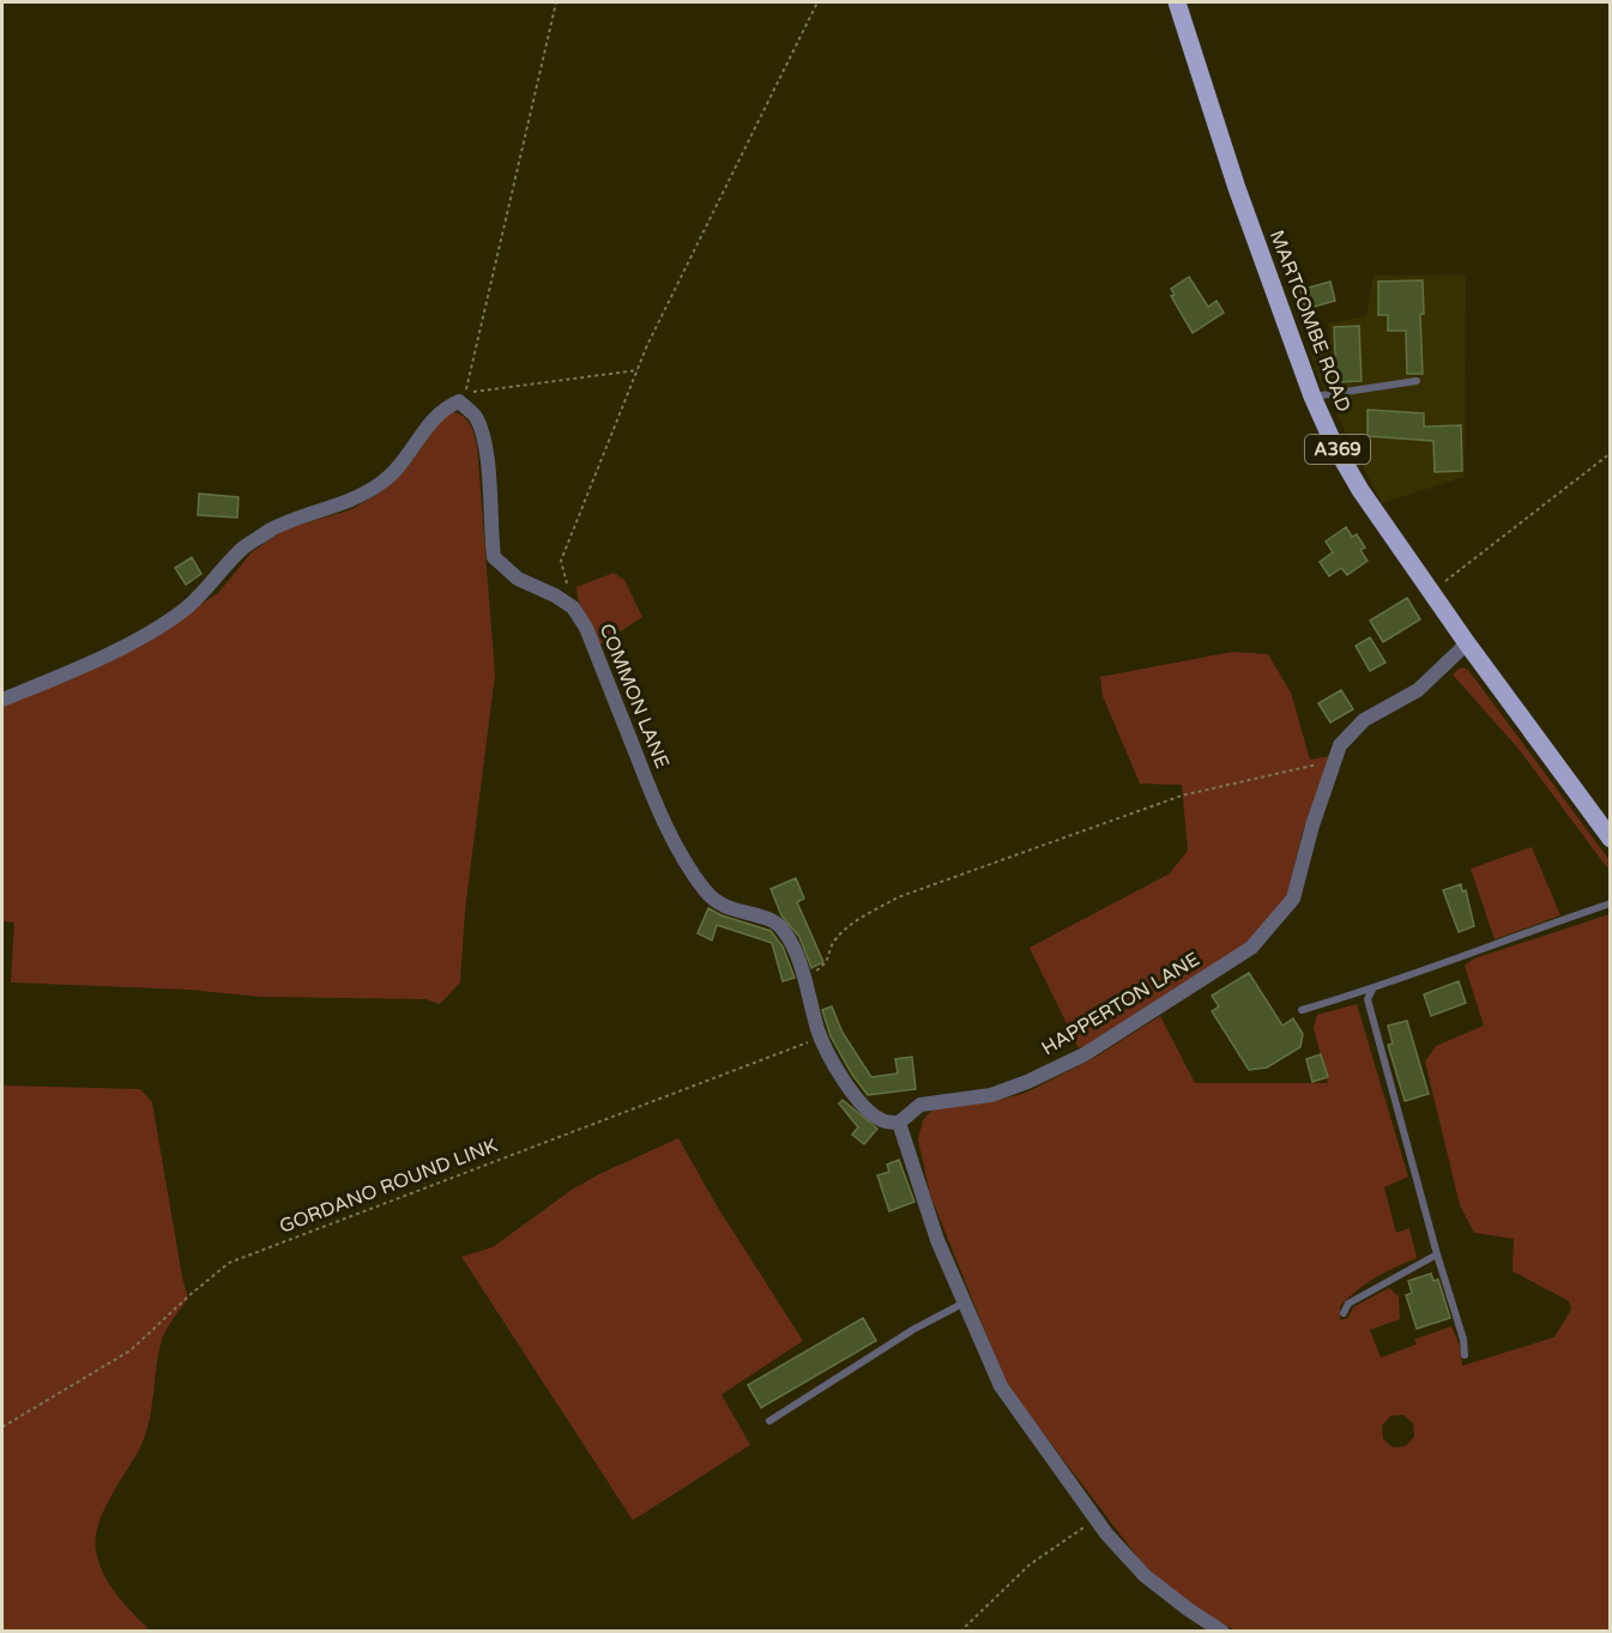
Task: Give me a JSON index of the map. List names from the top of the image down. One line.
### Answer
{"streets":{"main road":["MARTCOMBE ROAD","A369"],"street":["COMMON LANE","HAPPERTON LANE"],"path":["GORDANO ROUND LINK"]},"crossings":[["MARTCOMBE ROAD","HAPPERTON LANE"],["COMMON LANE","HAPPERTON LANE"],["COMMON LANE","GORDANO ROUND LINK"]]}
